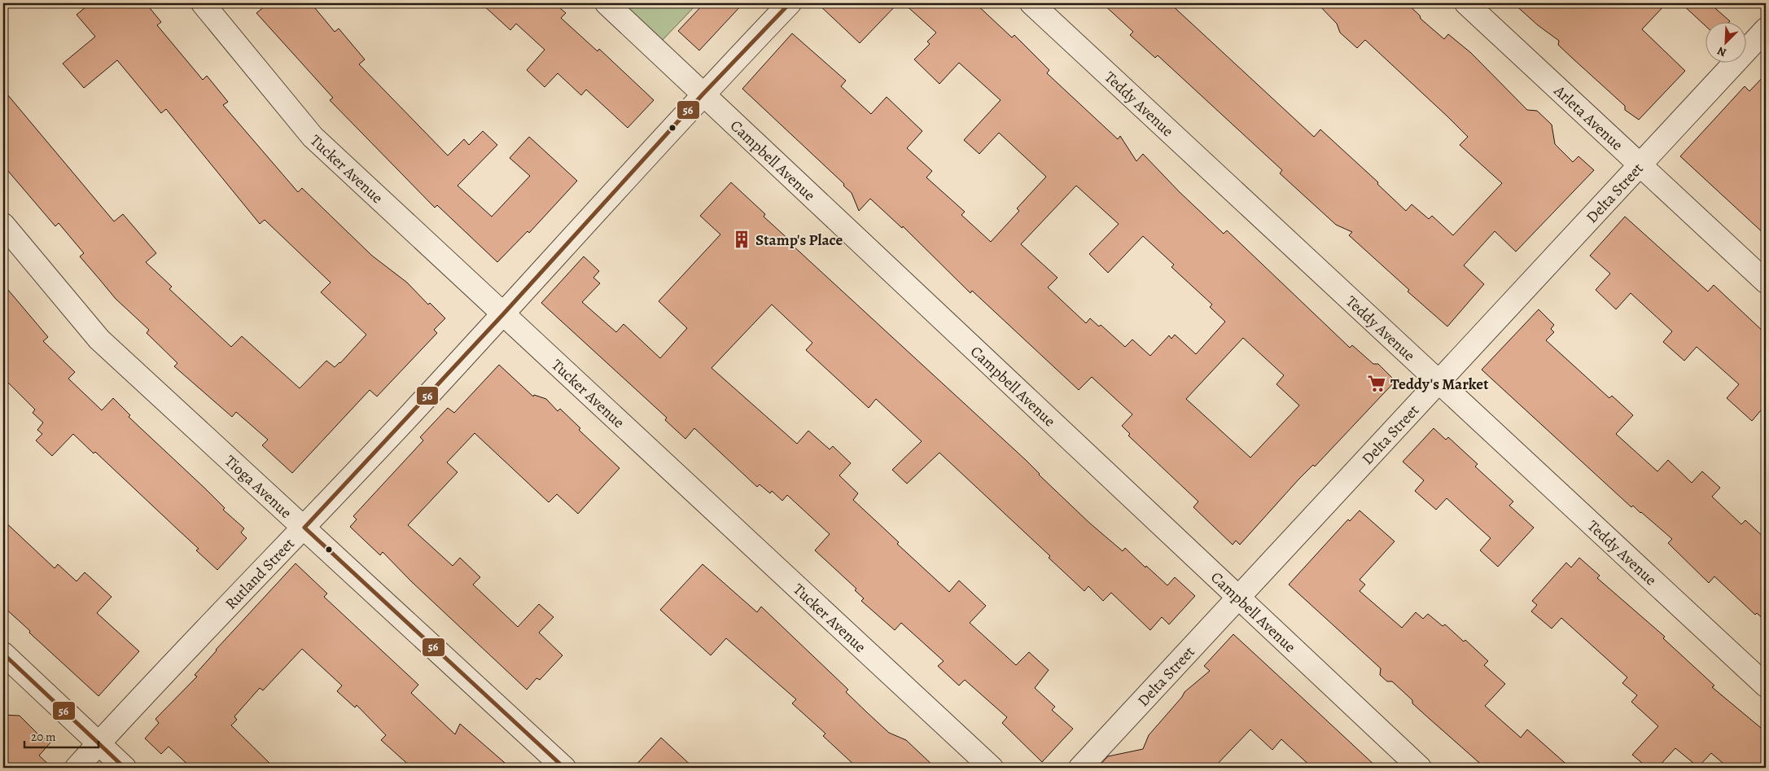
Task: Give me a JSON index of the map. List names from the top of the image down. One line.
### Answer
{"streets":{"street":["Teddy Avenue","Arleta Avenue","Campbell Avenue","Tucker Avenue","Delta Street","Tioga Avenue","Rutland Street"]},"crossings":[["Teddy Avenue","Delta Street"],["Arleta Avenue","Delta Street"],["Campbell Avenue","Delta Street"],["Campbell Avenue","Rutland Street"],["Tucker Avenue","Rutland Street"],["Tioga Avenue","Rutland Street"]],"places":{"building":["Stamp's Place"],"supermarket":["Teddy's Market"]},"lines":["transit line 56"],"scale_bar":"20 m","north":"bottom left"}
